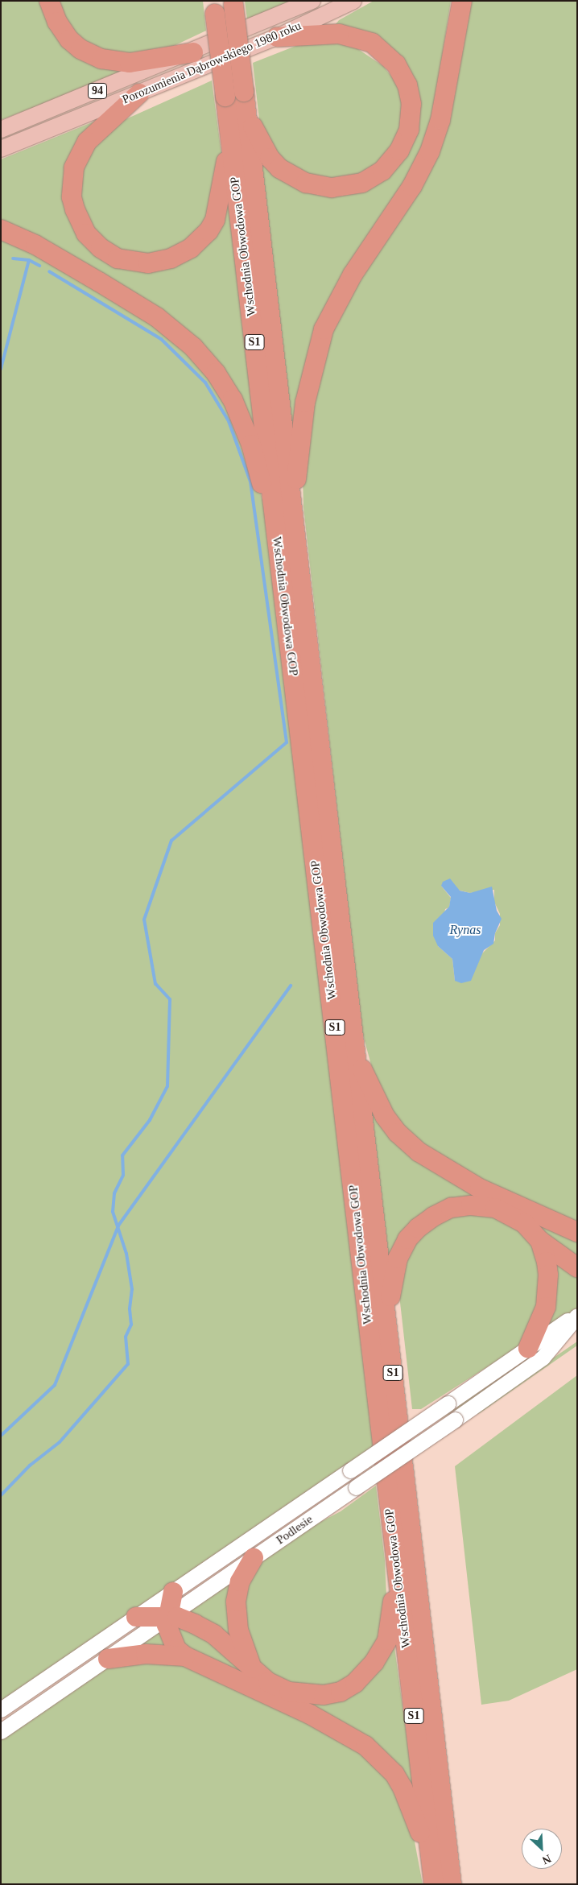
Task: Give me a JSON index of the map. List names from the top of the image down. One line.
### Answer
{"streets":{"highway":["Wschodnia Obwodowa GOP","S1"],"main road":["Porozumienia Dąbrowskiego 1980 roku","94"],"street":["Podlesie"]},"water":["Rynas"],"north":"bottom right"}
